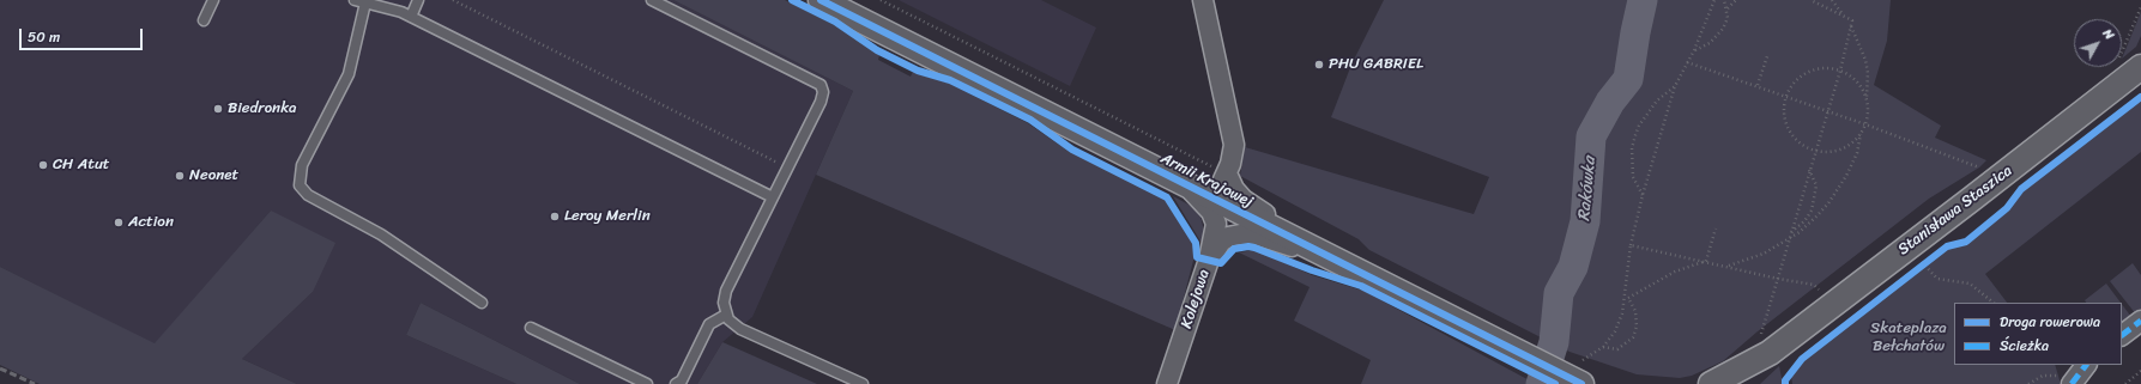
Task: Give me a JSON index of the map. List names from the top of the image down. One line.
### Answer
{"streets":{"street":["Armii Krajowej","Stanisława Staszica","Kolejowa"]},"crossings":[["Armii Krajowej","Kolejowa"]],"water":["Rakówka"],"parks":["Skateplaza Bełchatów"],"places":["PHU GABRIEL","Biedronka","CH Atut","Neonet","Leroy Merlin","Action"],"legend":["Droga rowerowa","Ścieżka"],"scale_bar":"50 m","north":"top right"}
